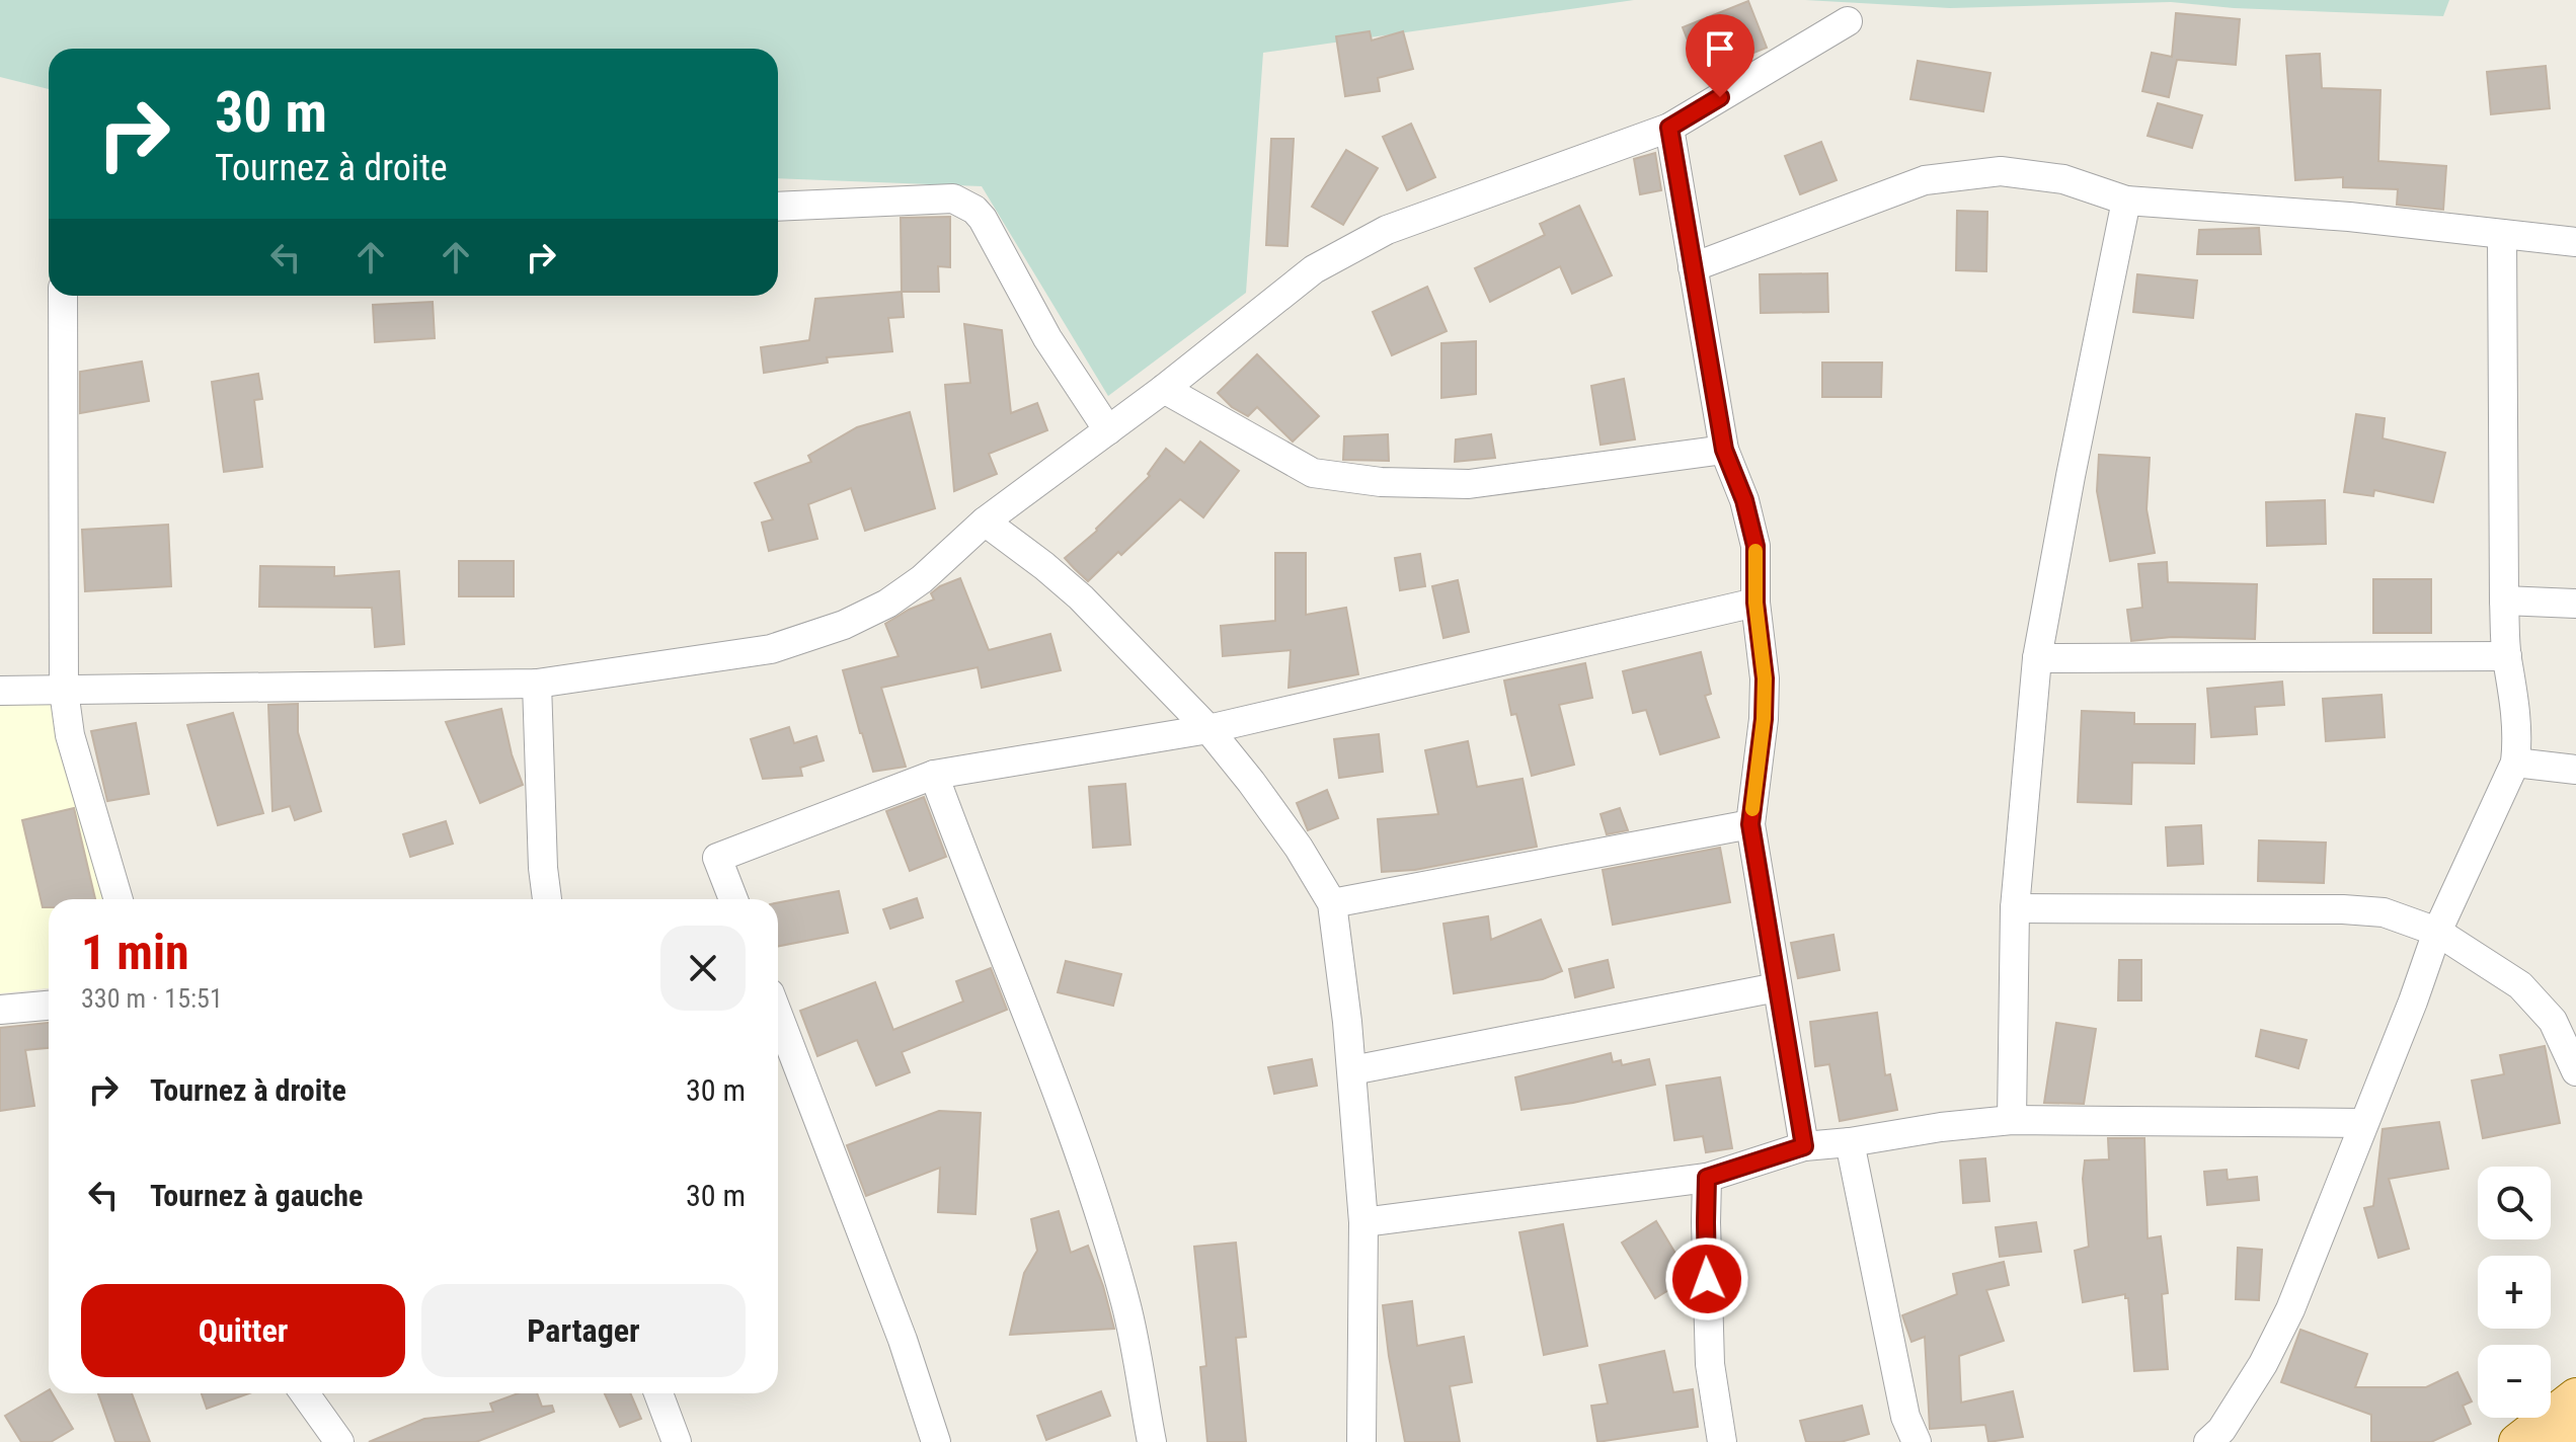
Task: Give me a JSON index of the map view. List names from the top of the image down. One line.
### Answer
{"page":{"turn":["30 m","Tournez à droite"],"heading":["1 min","330 m · 15:51"],"list":[{"name":"Tournez à droite","value":"30 m"},{"name":"Tournez à gauche","value":"30 m"}],"map_buttons":["+","−"],"buttons":["Quitter","Partager"]}}
